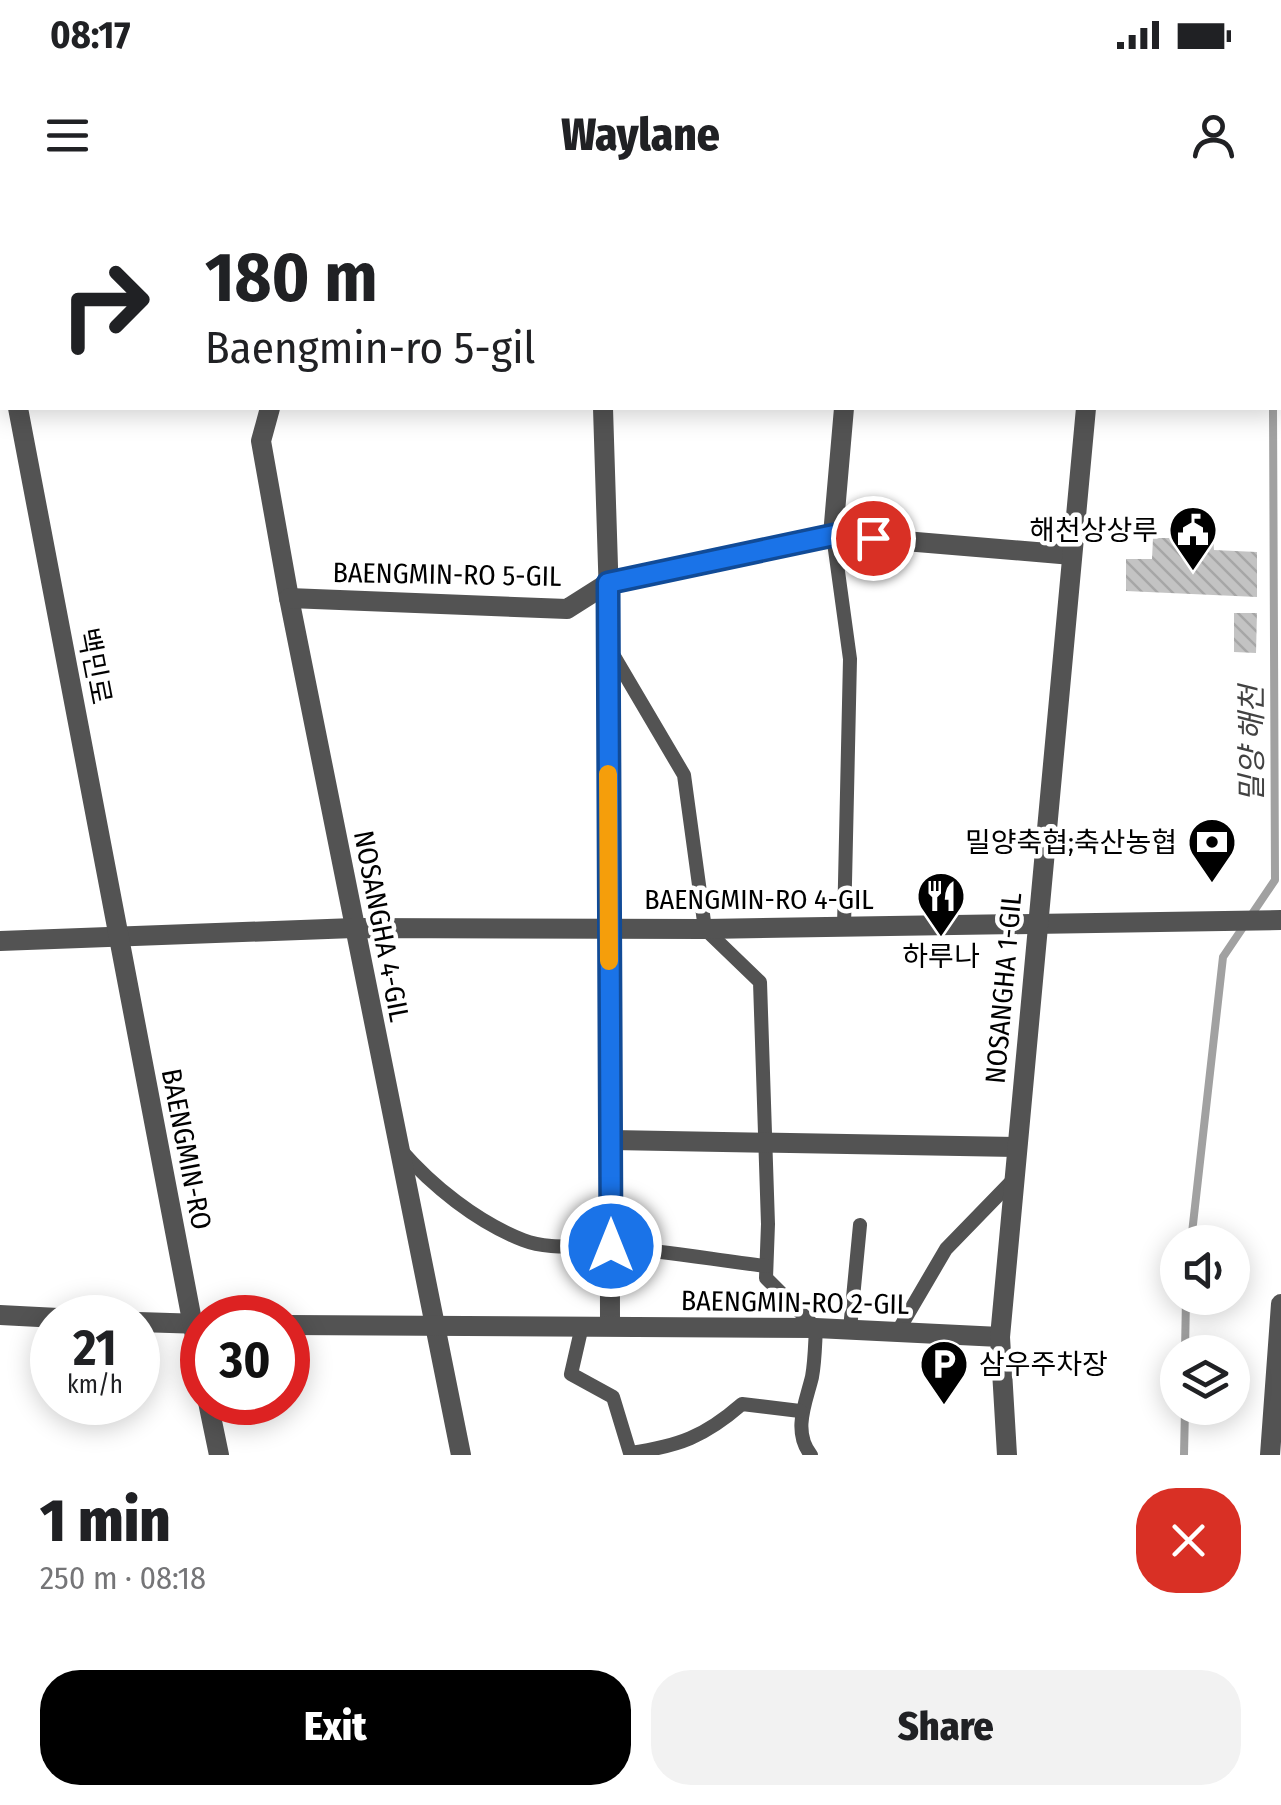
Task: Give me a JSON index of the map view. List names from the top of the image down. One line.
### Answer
{"streets":{"street":["BAENGMIN-RO 5-GIL","백민로","BAENGMIN-RO 4-GIL","NOSANGHA 4-GIL","NOSANGHA 1-GIL","BAENGMIN-RO","BAENGMIN-RO 2-GIL"]},"crossings":[["BAENGMIN-RO 5-GIL","NOSANGHA 4-GIL"],["BAENGMIN-RO 5-GIL","NOSANGHA 1-GIL"],["백민로","BAENGMIN-RO 4-GIL"],["백민로","BAENGMIN-RO"],["BAENGMIN-RO 4-GIL","NOSANGHA 4-GIL"],["BAENGMIN-RO 4-GIL","NOSANGHA 1-GIL"],["BAENGMIN-RO 4-GIL","BAENGMIN-RO"],["NOSANGHA 4-GIL","BAENGMIN-RO 2-GIL"],["NOSANGHA 1-GIL","BAENGMIN-RO 2-GIL"]],"water":["밀양 해천"],"places":{"public building":["해천상상루"],"bank":["밀양축협;축산농협"],"restaurant":["하루나"],"parking":["삼우주차장"]},"page":{"status":"08:17","header":"Waylane","turn":["180 m","Baengmin-ro 5-gil"],"speed":"21 km/h","limit":"30","heading":["1 min","250 m · 08:18"],"buttons":["Exit","Share"]}}
